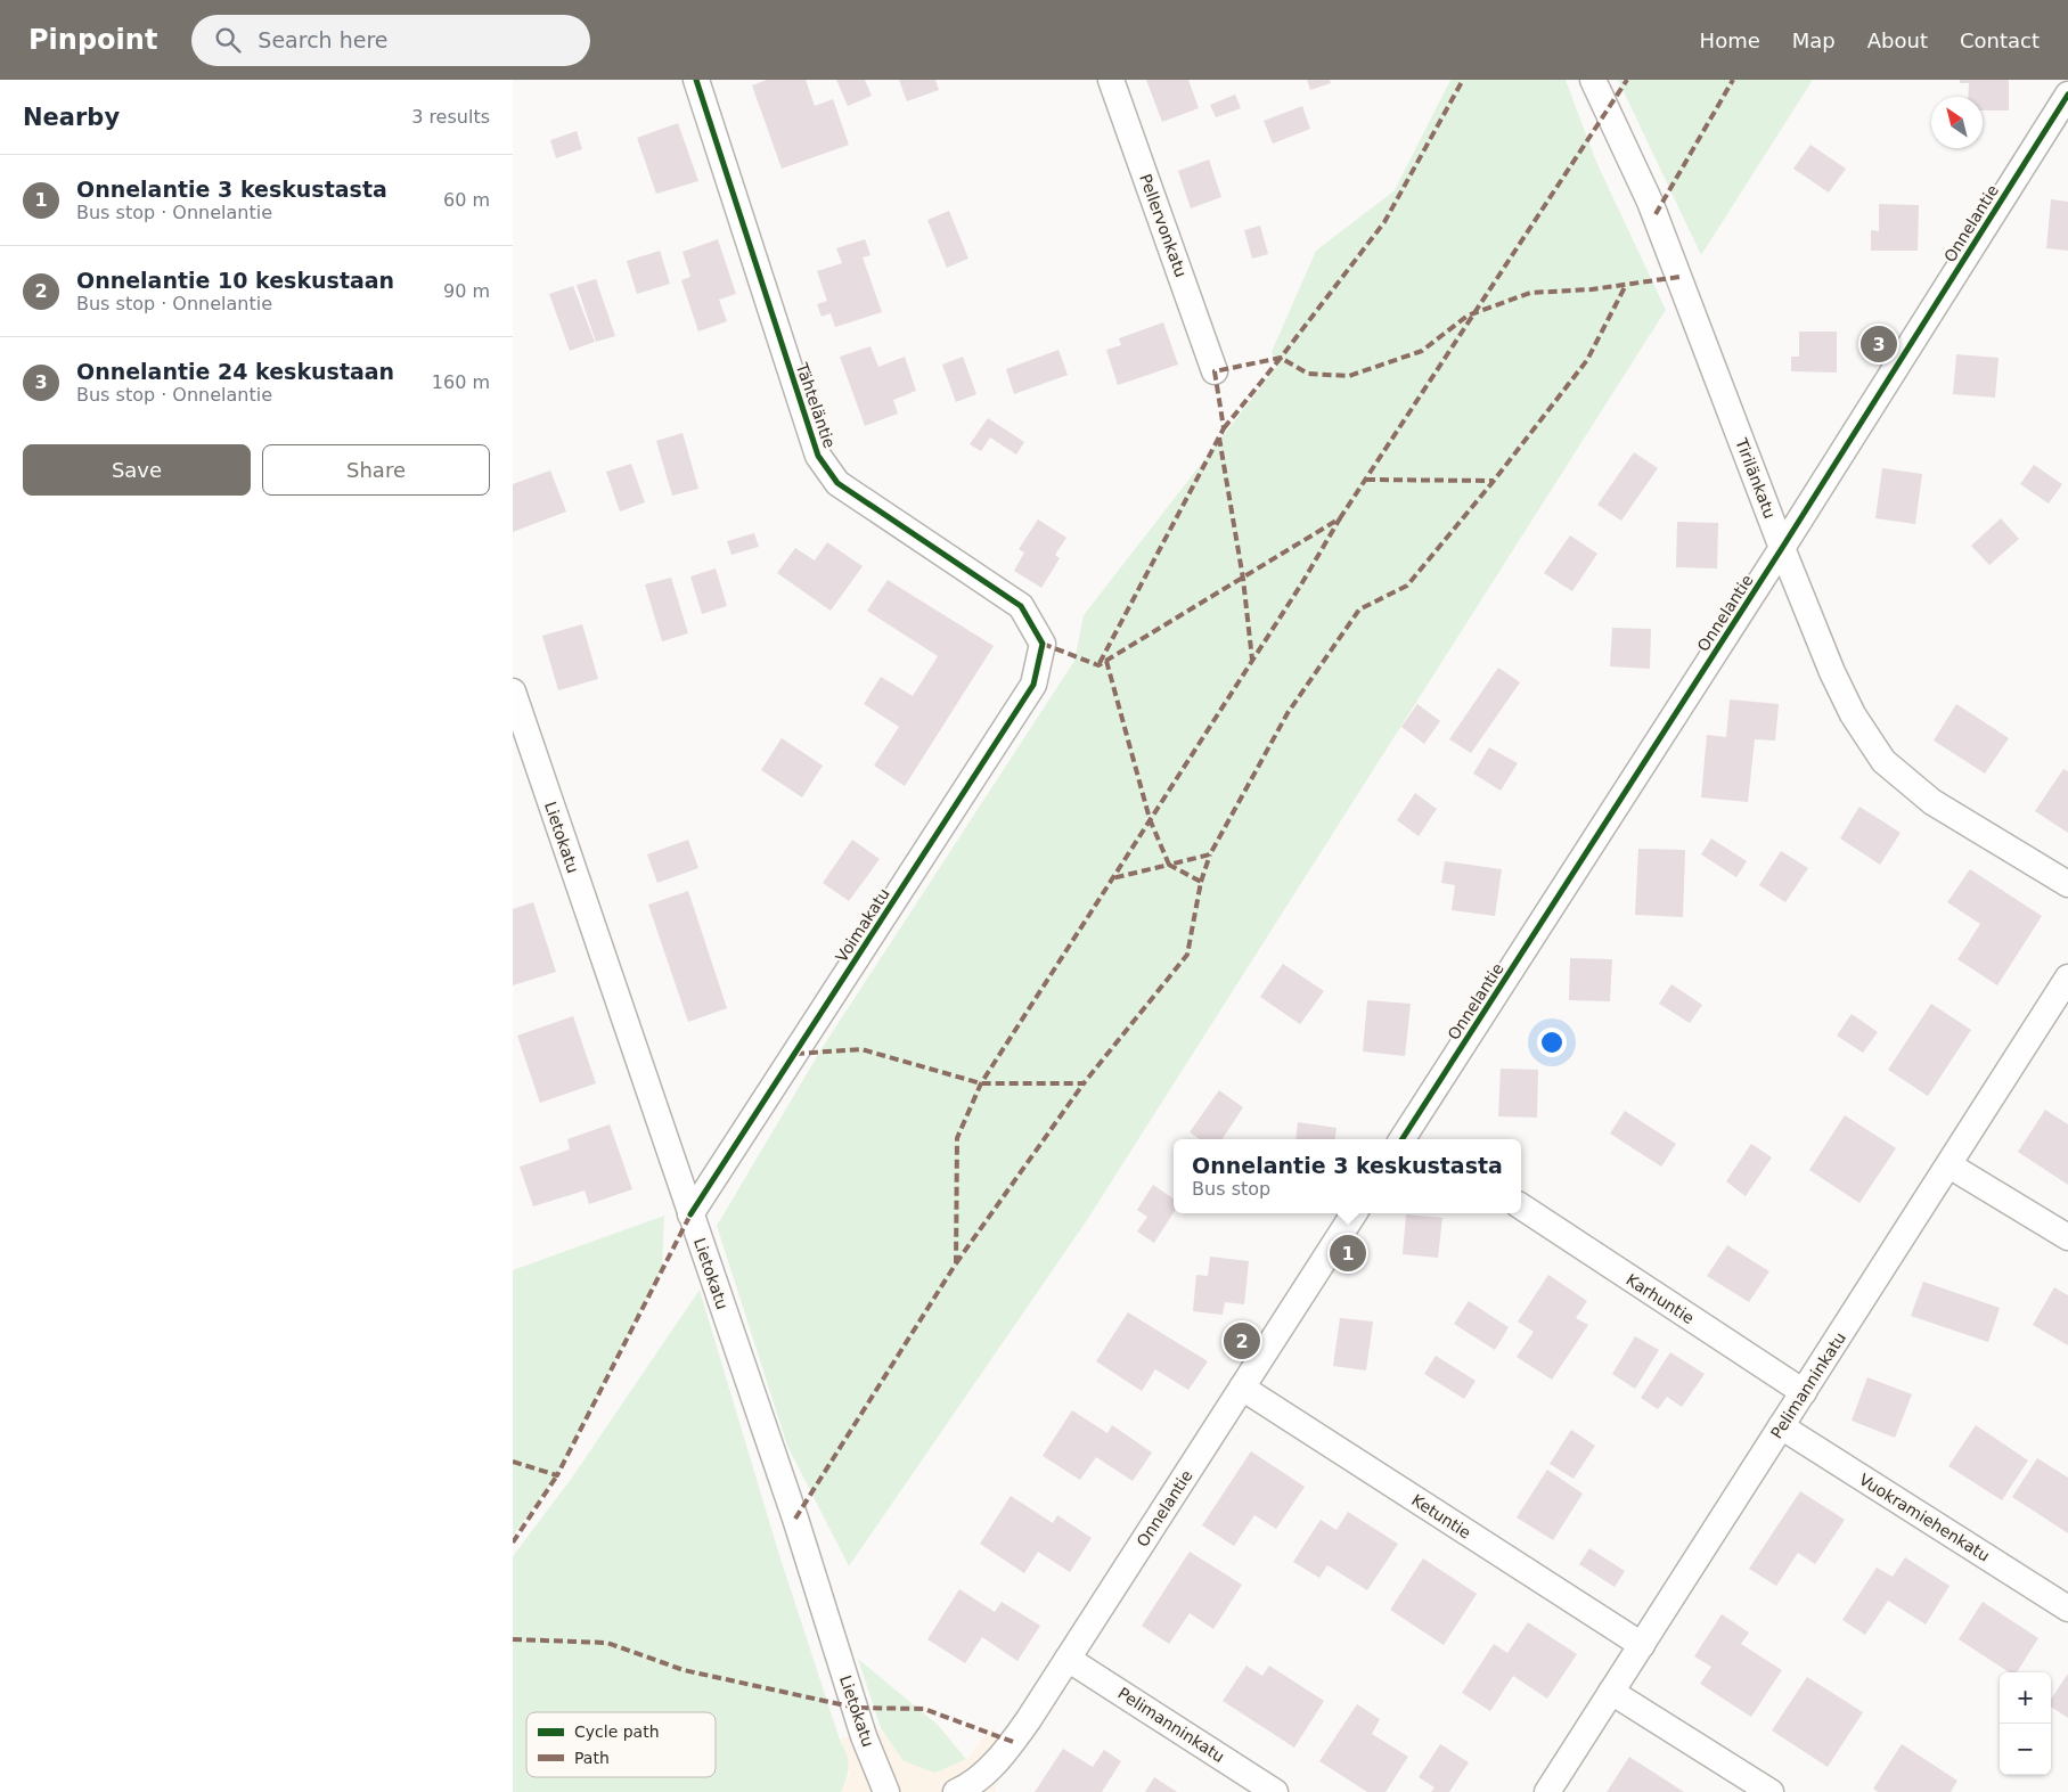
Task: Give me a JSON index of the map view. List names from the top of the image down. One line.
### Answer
{"streets":{"street":["Onnelantie","Pellervonkatu","Tähteläntie","Tirilänkatu","Lietokatu","Voimakatu","Karhuntie","Pelimanninkatu","Ketuntie","Vuokramiehenkatu"]},"crossings":[["Onnelantie","Tirilänkatu"],["Onnelantie","Pelimanninkatu"],["Onnelantie","Ketuntie"],["Tähteläntie","Voimakatu"],["Lietokatu","Voimakatu"],["Karhuntie","Pelimanninkatu"],["Pelimanninkatu","Ketuntie"],["Pelimanninkatu","Vuokramiehenkatu"]],"legend":["Cycle path","Path"],"north":"top left","page":{"header":"Pinpoint","search":"Search here","nav":["Home","Map","About","Contact"],"heading":["Nearby","3 results"],"list":[{"mark":"1","name":"Onnelantie 3 keskustasta","note":"Bus stop · Onnelantie","value":"60 m"},{"mark":"2","name":"Onnelantie 10 keskustaan","note":"Bus stop · Onnelantie","value":"90 m"},{"mark":"3","name":"Onnelantie 24 keskustaan","note":"Bus stop · Onnelantie","value":"160 m"}],"pins":["3","1","2"],"buttons":["Save","Share"],"popup":["Onnelantie 3 keskustasta","Bus stop"],"map_buttons":["+","−"]}}
